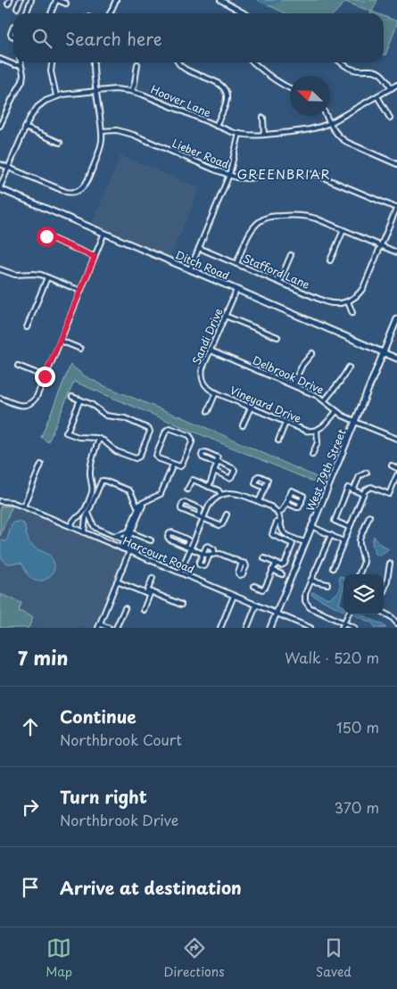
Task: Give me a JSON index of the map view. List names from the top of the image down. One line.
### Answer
{"streets":{"main road":["Ditch Road","West 79th Street"],"street":["Hoover Lane","Lieber Road","Stafford Lane","Sandi Drive","Delbrook Drive","Vineyard Drive","Harcourt Road"]},"crossings":[["Hoover Lane","Ditch Road"],["Ditch Road","Sandi Drive"],["Ditch Road","West 79th Street"],["Sandi Drive","Delbrook Drive"],["Sandi Drive","Vineyard Drive"],["Delbrook Drive","West 79th Street"],["West 79th Street","Harcourt Road"]],"districts":["GREENBRIAR"],"north":"top left","page":{"search":"Search here","heading":["7 min","Walk · 520 m"],"list":[["Continue","Northbrook Court","150 m"],["Turn right","Northbrook Drive","370 m"],"Arrive at destination"],"nav":["Map","Directions","Saved"]}}
